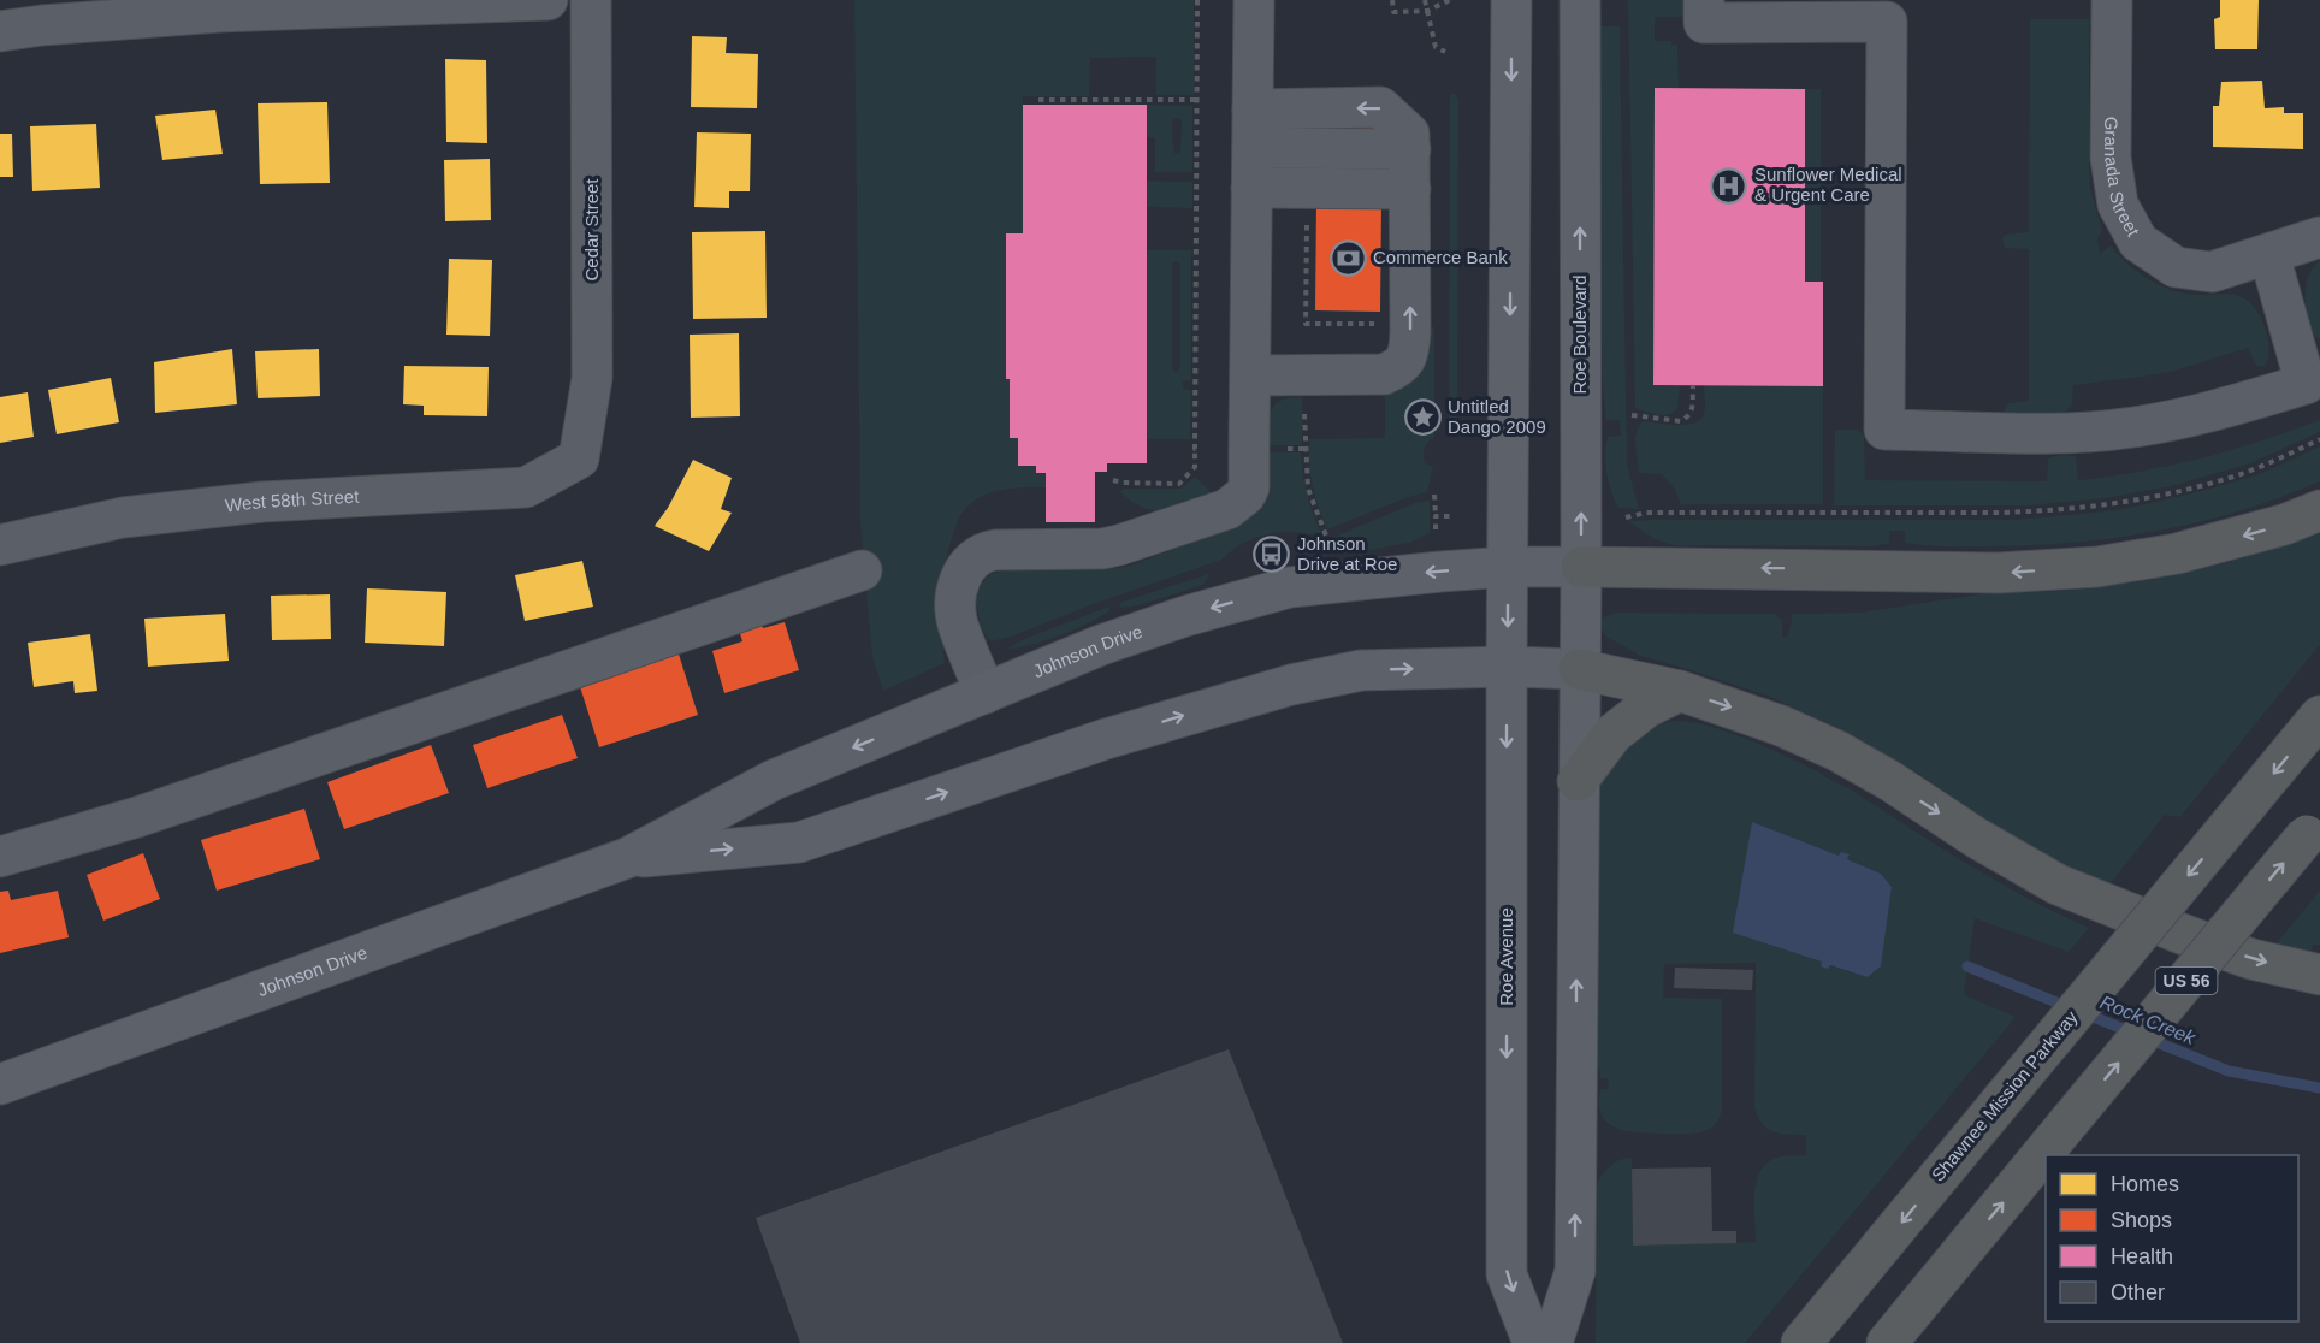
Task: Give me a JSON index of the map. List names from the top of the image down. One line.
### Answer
{"streets":{"highway":["US 56","Shawnee Mission Parkway"],"main road":["Roe Boulevard","Johnson Drive","Roe Avenue"],"street":["Granada Street","Cedar Street","West 58th Street"]},"crossings":[["Cedar Street","West 58th Street"],["Roe Boulevard","Johnson Drive"],["Johnson Drive","Roe Avenue"]],"water":["Rock Creek"],"places":{"hospital":["Sunflower Medical & Urgent Care"],"bank":["Commerce Bank"],"place":["Untitled Dango 2009"],"bus stop":["Johnson Drive at Roe"]},"legend":["Homes","Shops","Health","Other"]}
